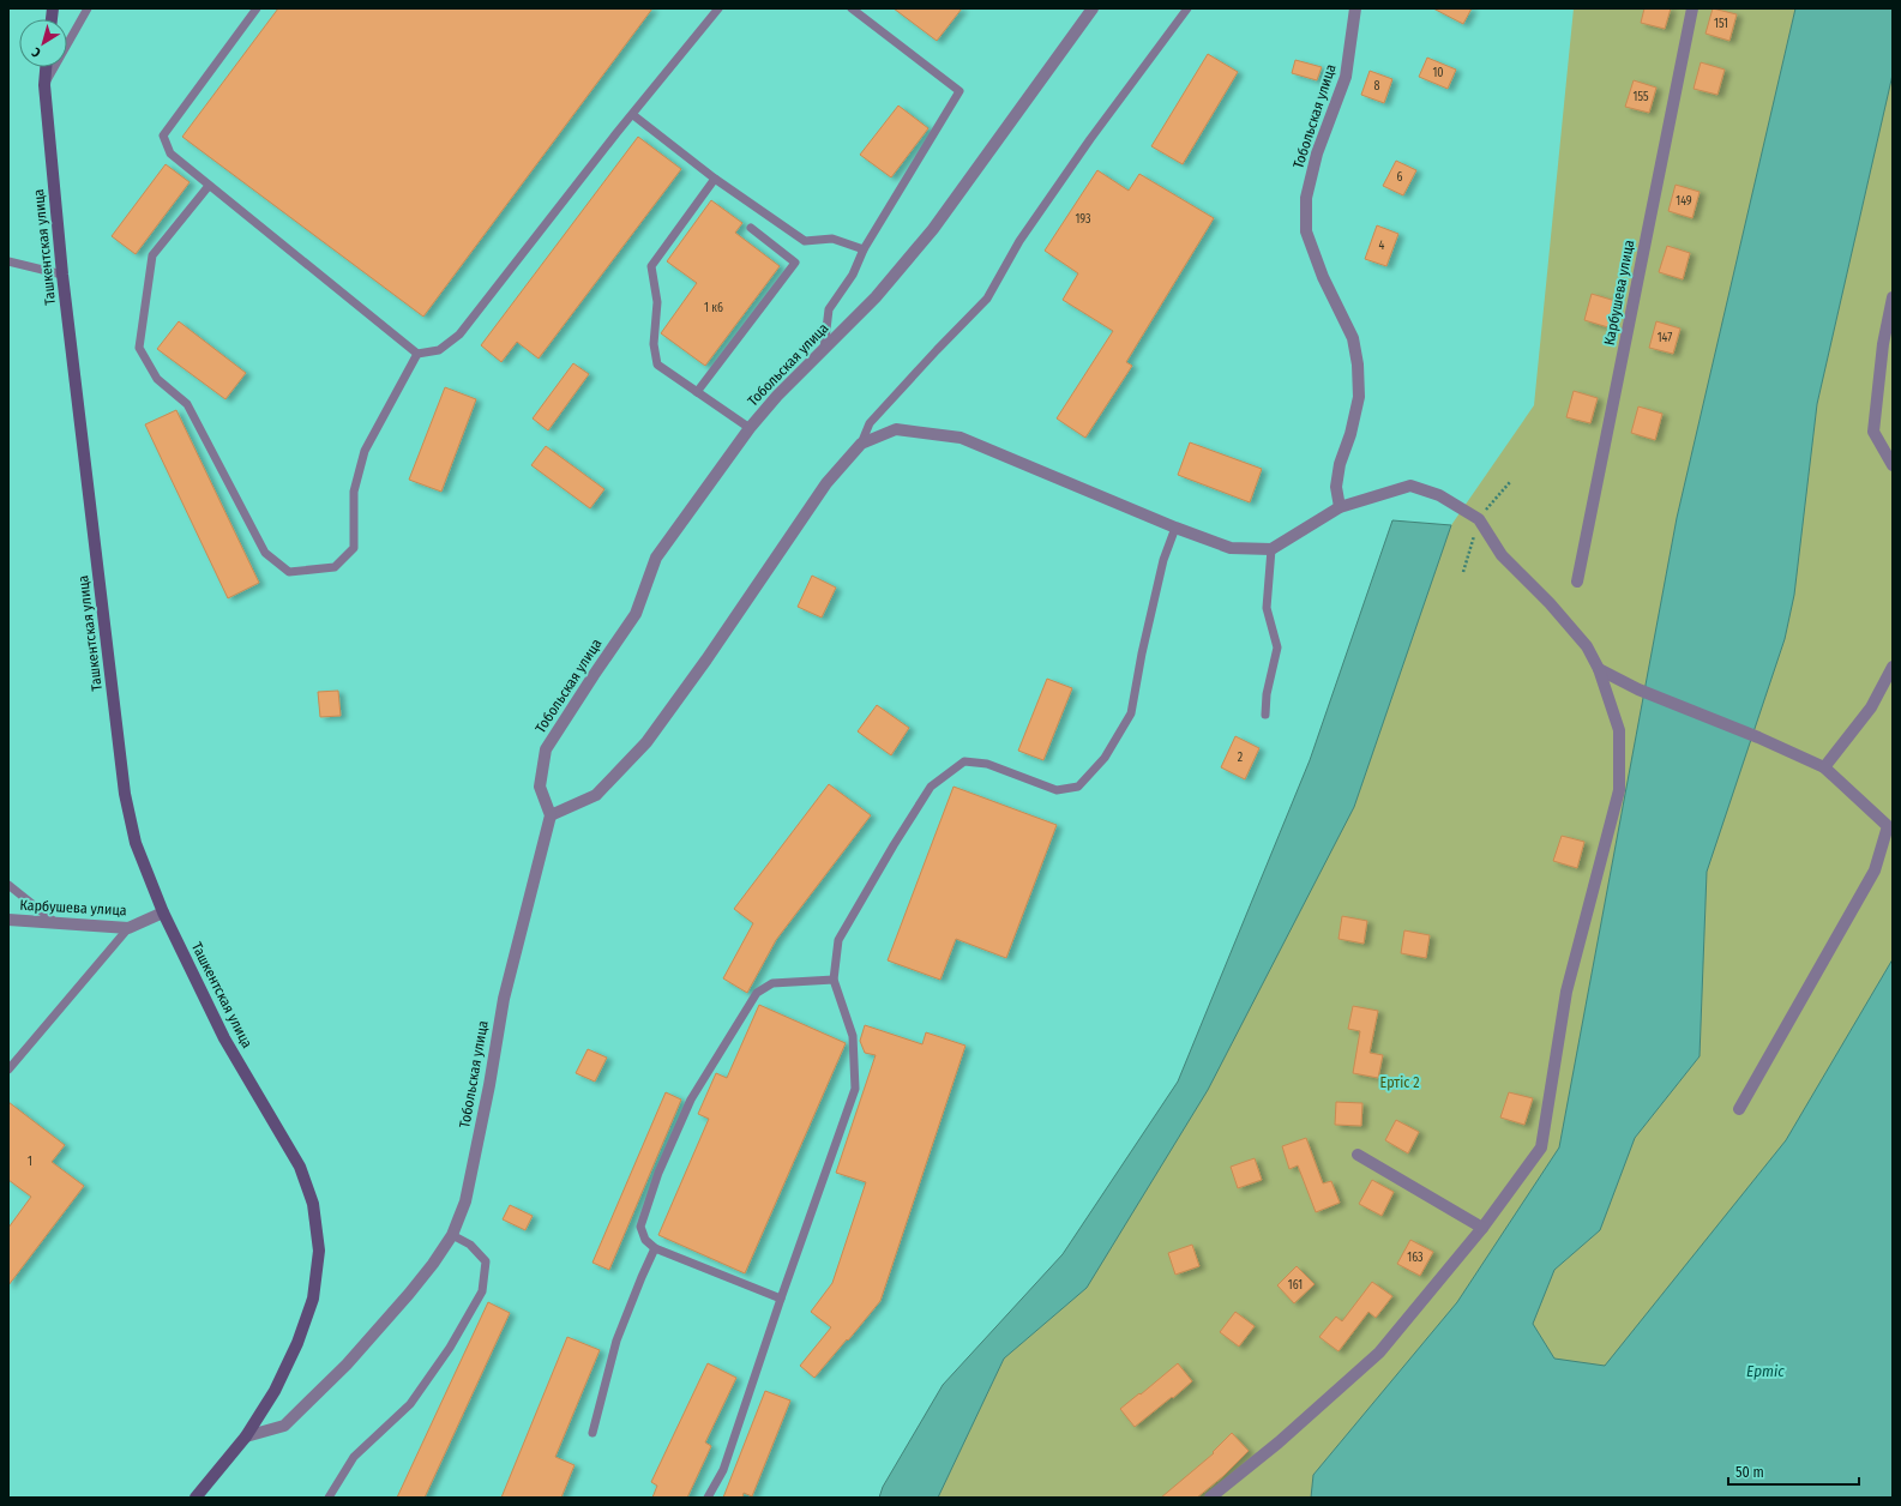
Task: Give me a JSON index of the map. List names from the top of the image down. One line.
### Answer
{"streets":{"main road":["Ташкентская улица"],"street":["Тобольская улица","Карбушева улица"]},"crossings":[["Тобольская улица","Ташкентская улица"],["Ташкентская улица","Карбушева улица"]],"water":["Ертіс"],"parks":["Ертіс 2"],"house_numbers":["151","10","8","155","6","149","193","4","1 к6","147","2","1","163","161"],"scale_bar":"50 m","north":"bottom left"}
